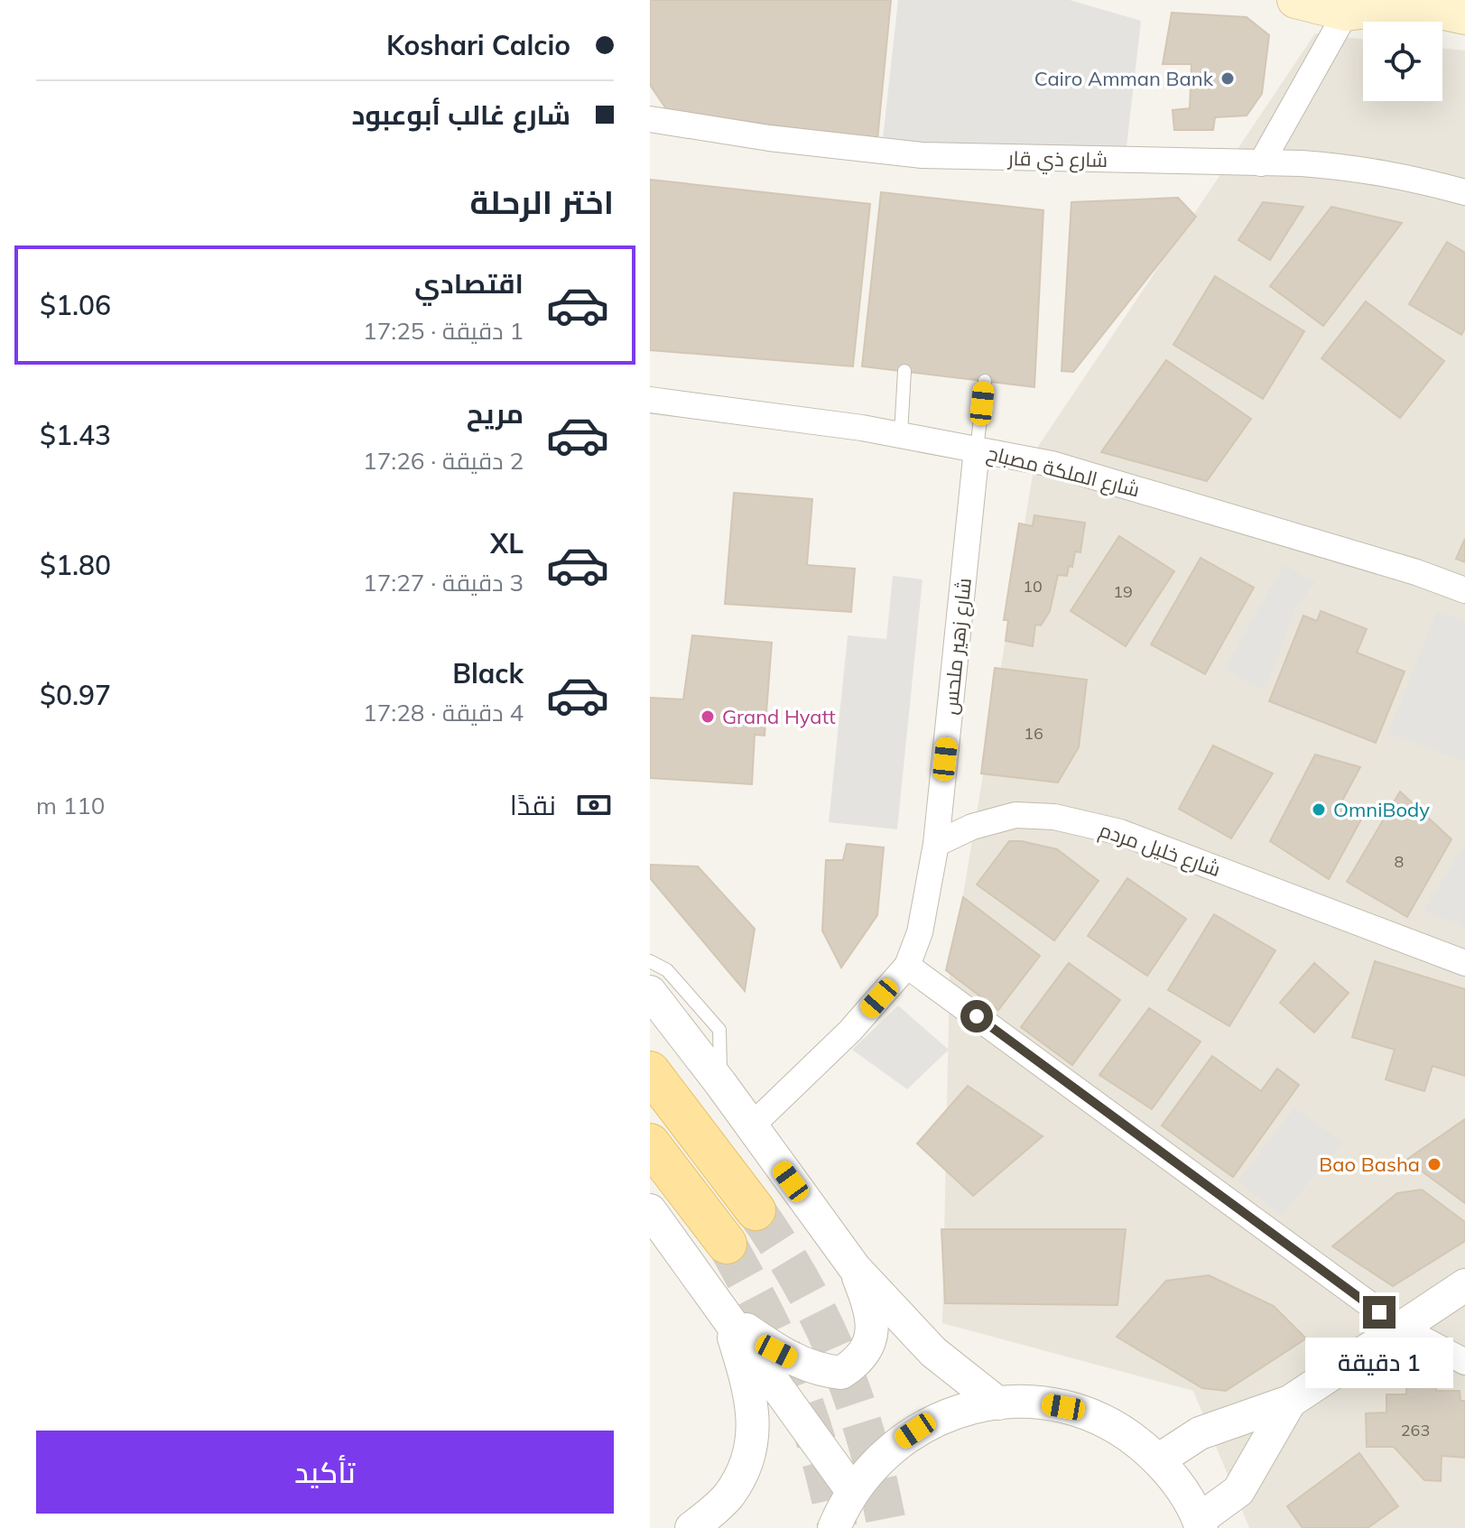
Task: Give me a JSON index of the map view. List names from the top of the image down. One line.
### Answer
{"streets":{"street":["شارع ذي قار","شارع الملكة مصباح","شارع زهير ملحس","شارع خليل مردم"]},"crossings":[["شارع الملكة مصباح","شارع زهير ملحس"],["شارع زهير ملحس","شارع خليل مردم"]],"places":["Cairo Amman Bank","Grand Hyatt","OmniBody","Bao Basha"],"house_numbers":["10","19","16","8","263"],"page":{"banner":["Koshari Calcio","شارع غالب أبوعبود"],"heading":"اختر الرحلة","list":[{"name":"اقتصادي","note":"1 دقيقة · 17:25","value":"$1.06"},{"name":"مريح","note":"2 دقيقة · 17:26","value":"$1.43"},{"name":"XL","note":"3 دقيقة · 17:27","value":"$1.80"},{"name":"Black","note":"4 دقيقة · 17:28","value":"$0.97"}],"pay":["نقدًا","110 m"],"bubble":"1 دقيقة","buttons":"تأكيد"}}
